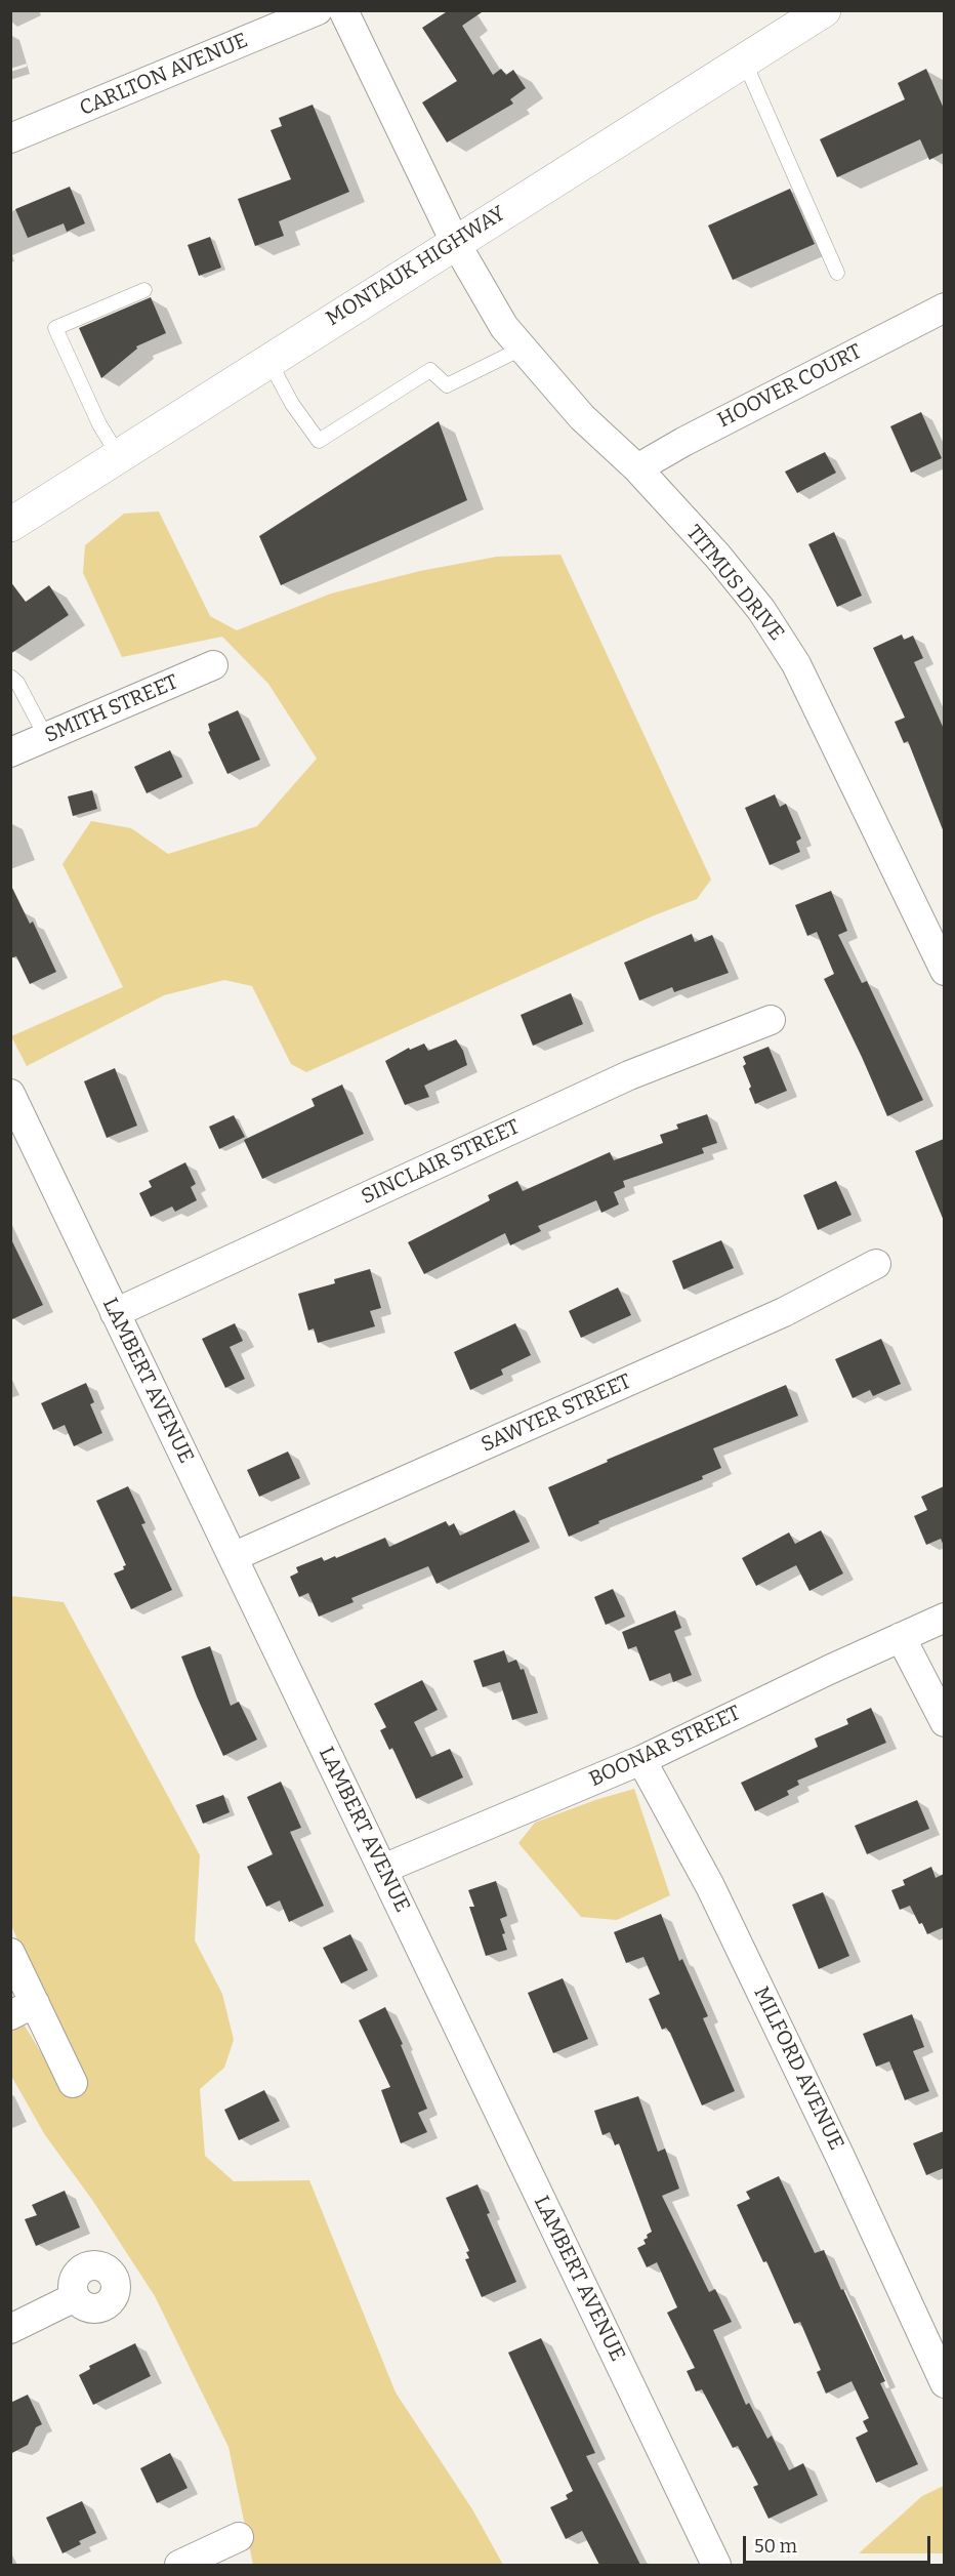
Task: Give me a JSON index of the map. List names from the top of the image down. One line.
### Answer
{"streets":{"main road":["MONTAUK HIGHWAY"],"street":["CARLTON AVENUE","HOOVER COURT","TITMUS DRIVE","SMITH STREET","SINCLAIR STREET","LAMBERT AVENUE","SAWYER STREET","BOONAR STREET","MILFORD AVENUE"]},"crossings":[["MONTAUK HIGHWAY","TITMUS DRIVE"],["HOOVER COURT","TITMUS DRIVE"],["SINCLAIR STREET","LAMBERT AVENUE"],["LAMBERT AVENUE","SAWYER STREET"],["LAMBERT AVENUE","BOONAR STREET"],["BOONAR STREET","MILFORD AVENUE"]],"scale_bar":"50 m"}
